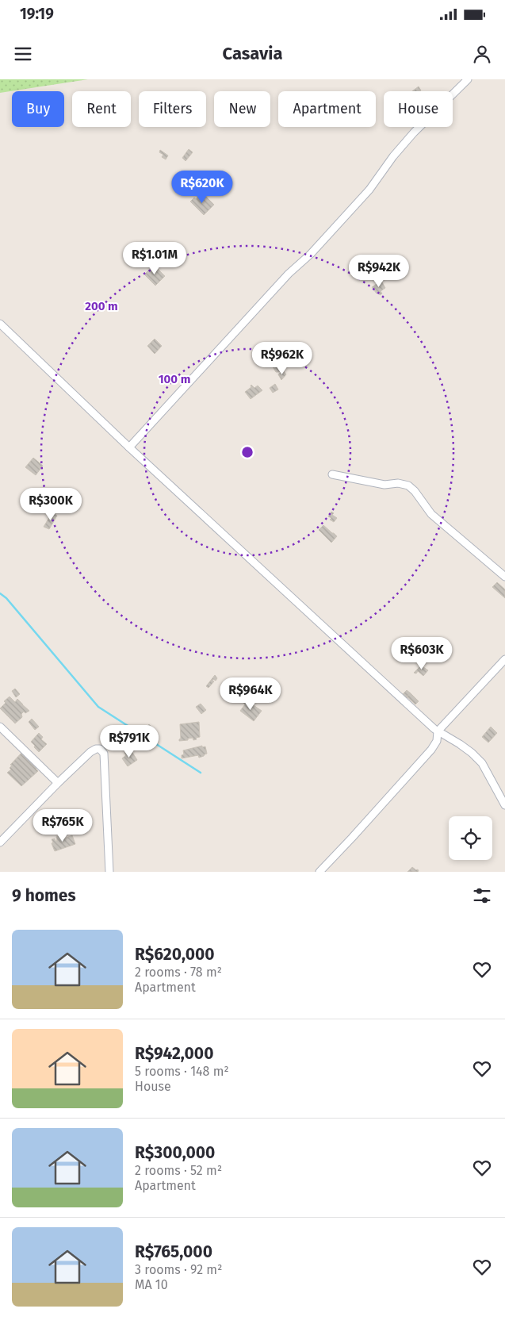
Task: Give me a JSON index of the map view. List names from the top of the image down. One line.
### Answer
{"page":{"status":"19:19","header":"Casavia","chip":["Buy","Rent","Filters","New","Apartment","House"],"price":["R$620K","R$1.01M","R$942K","R$962K","R$300K","R$603K","R$964K","R$791K","R$765K"],"heading":"9 homes","list":[{"name":"R$620,000","note":"2 rooms · 78 m² · Apartment"},{"name":"R$942,000","note":"5 rooms · 148 m² · House"},{"name":"R$300,000","note":"2 rooms · 52 m² · Apartment"},{"name":"R$765,000","note":"3 rooms · 92 m² · MA 10"}]},"rings":["200 m","100 m"]}
